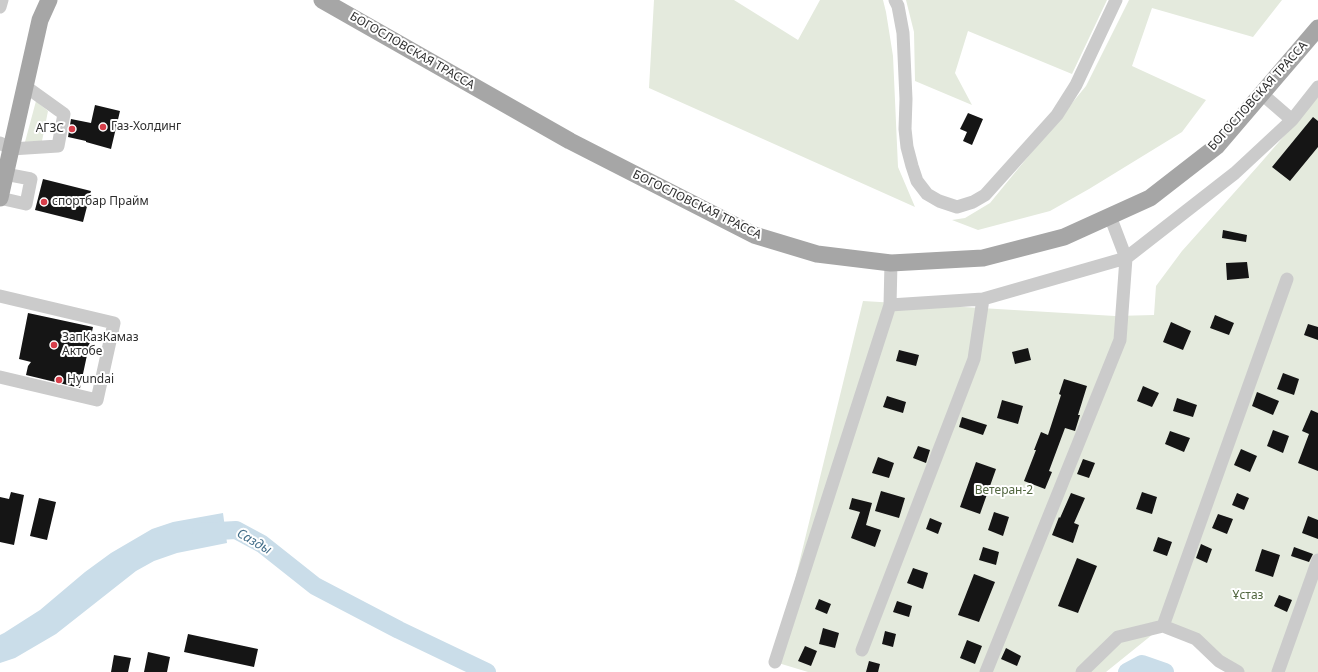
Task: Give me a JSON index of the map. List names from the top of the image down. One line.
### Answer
{"streets":{"main road":["БОГОСЛОВСКАЯ ТРАССА"]},"water":["Сазды"],"parks":["Ветеран-2","Ұстаз"],"places":["Газ-Холдинг","АГЗС","спортбар Прайм","ЗапКазКамаз Актобе","Hyundai"]}
